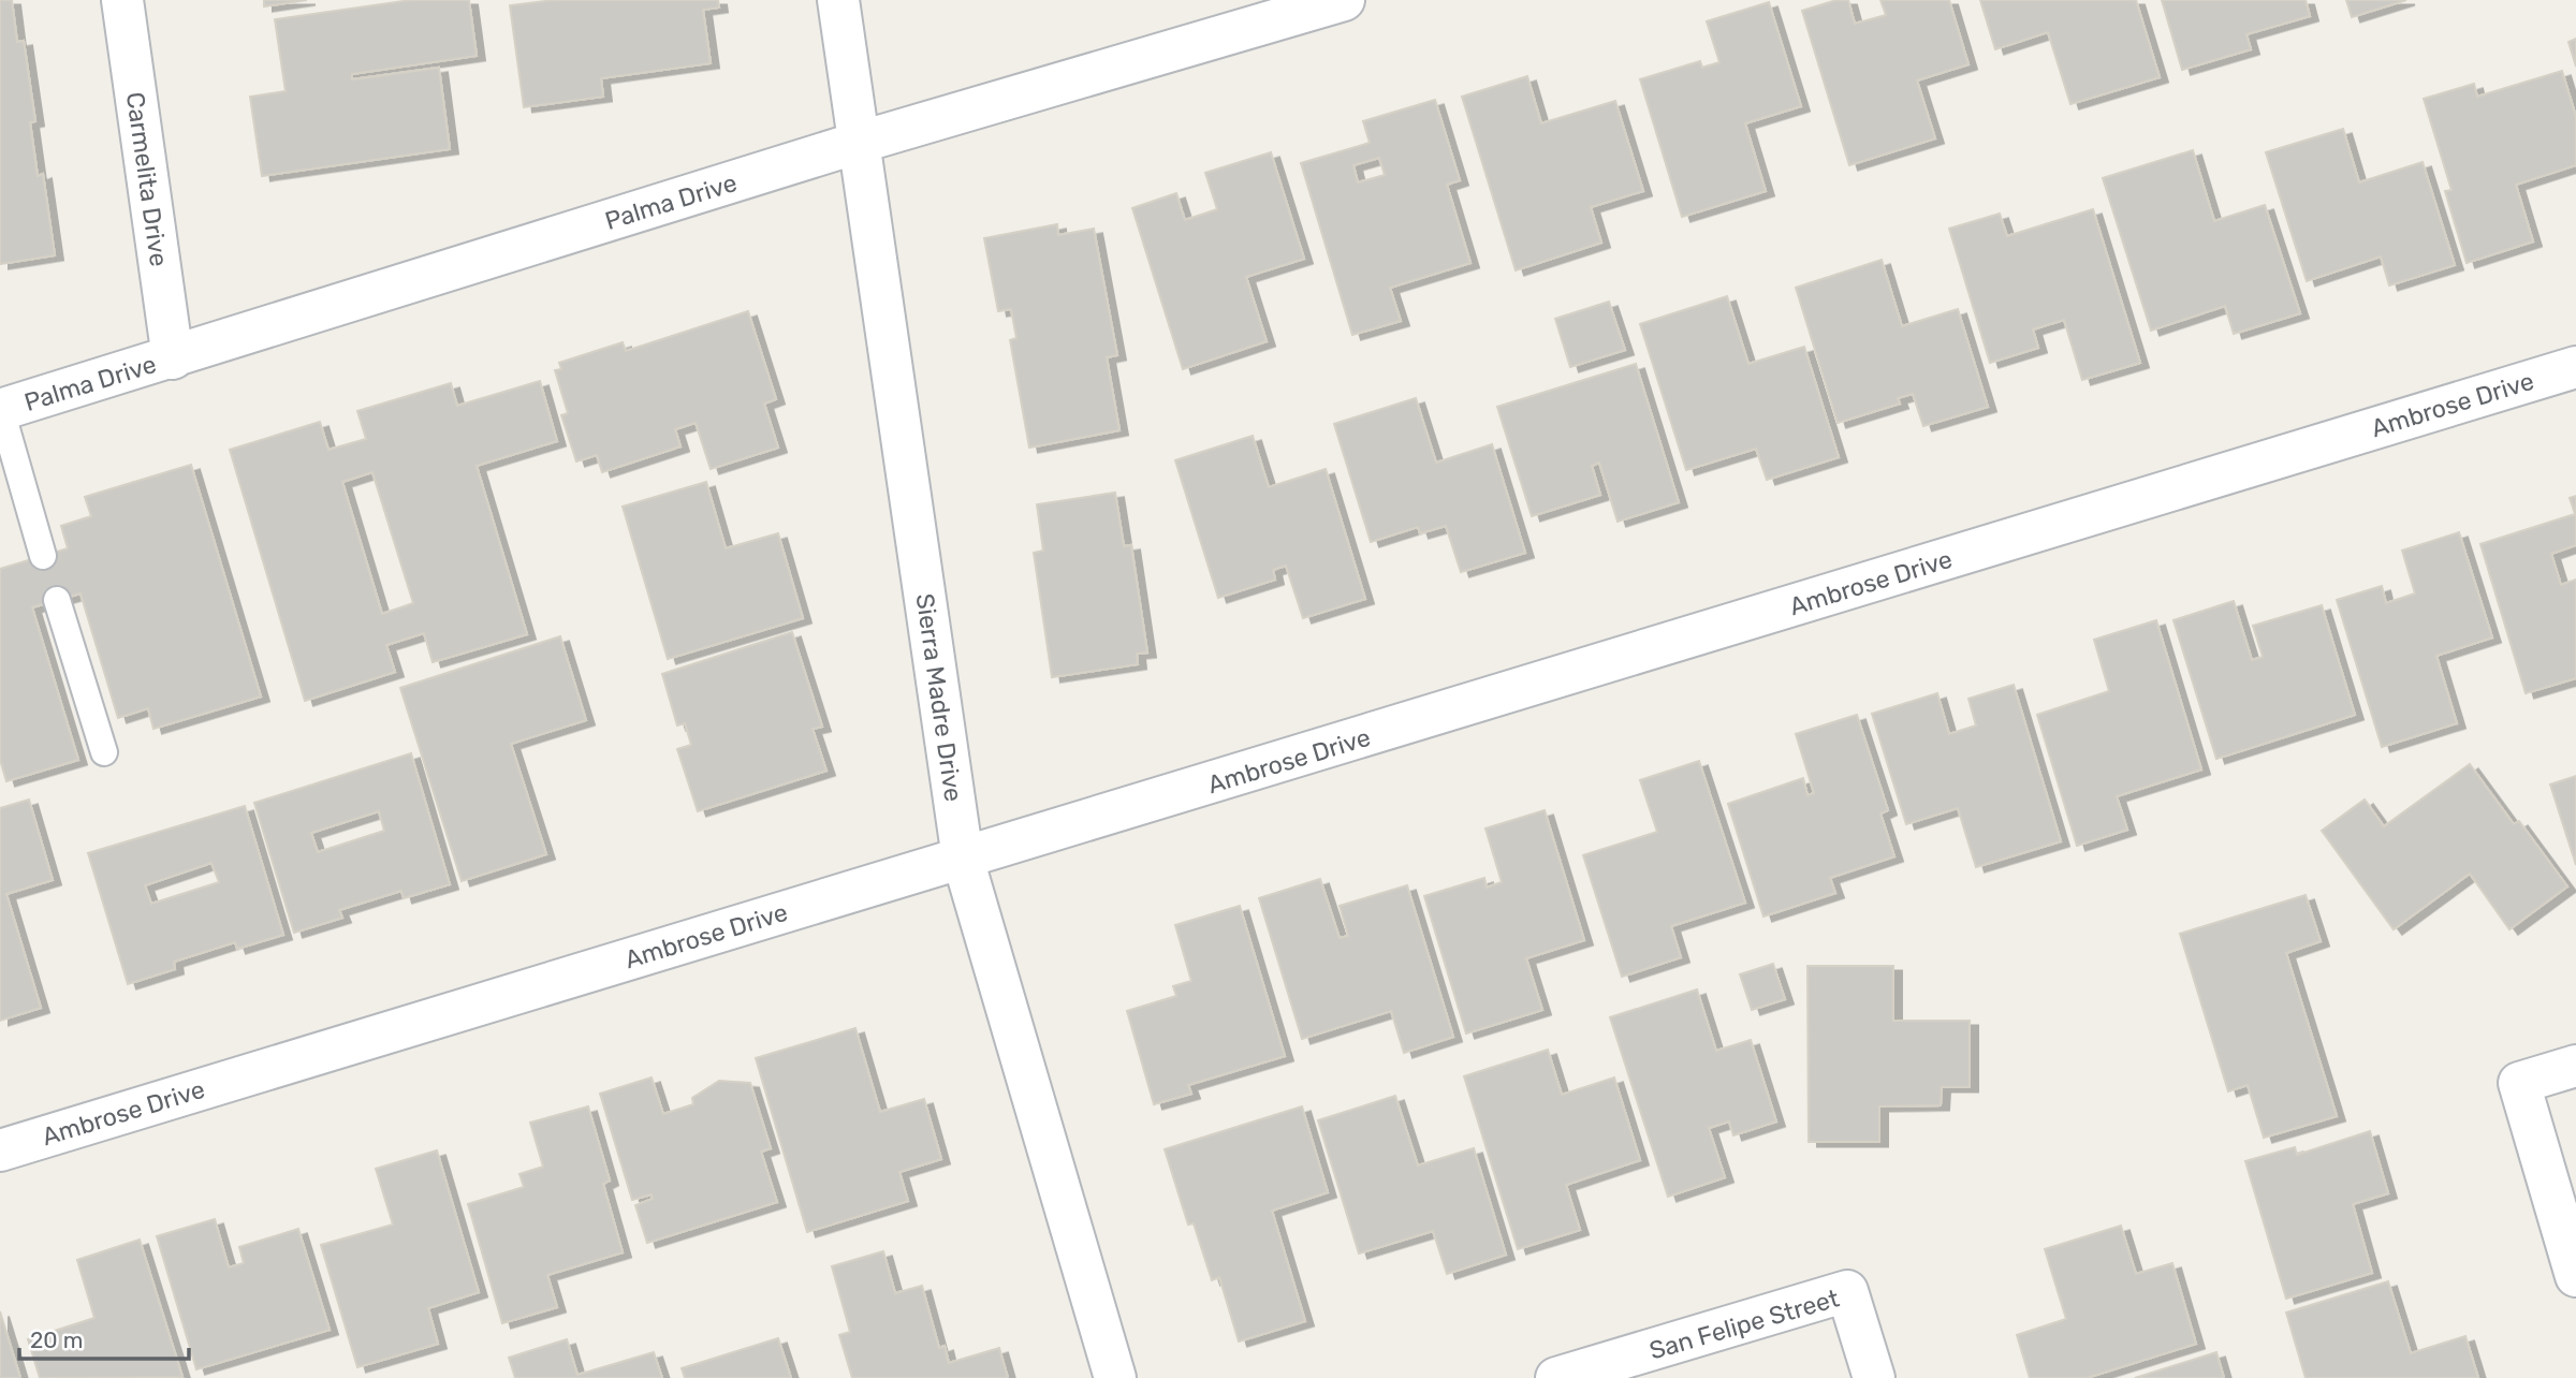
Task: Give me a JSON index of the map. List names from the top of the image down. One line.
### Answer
{"streets":{"street":["Carmelita Drive","Palma Drive","Ambrose Drive","Sierra Madre Drive","San Felipe Street"]},"crossings":[["Carmelita Drive","Palma Drive"],["Palma Drive","Sierra Madre Drive"],["Ambrose Drive","Sierra Madre Drive"]],"scale_bar":"20 m"}
